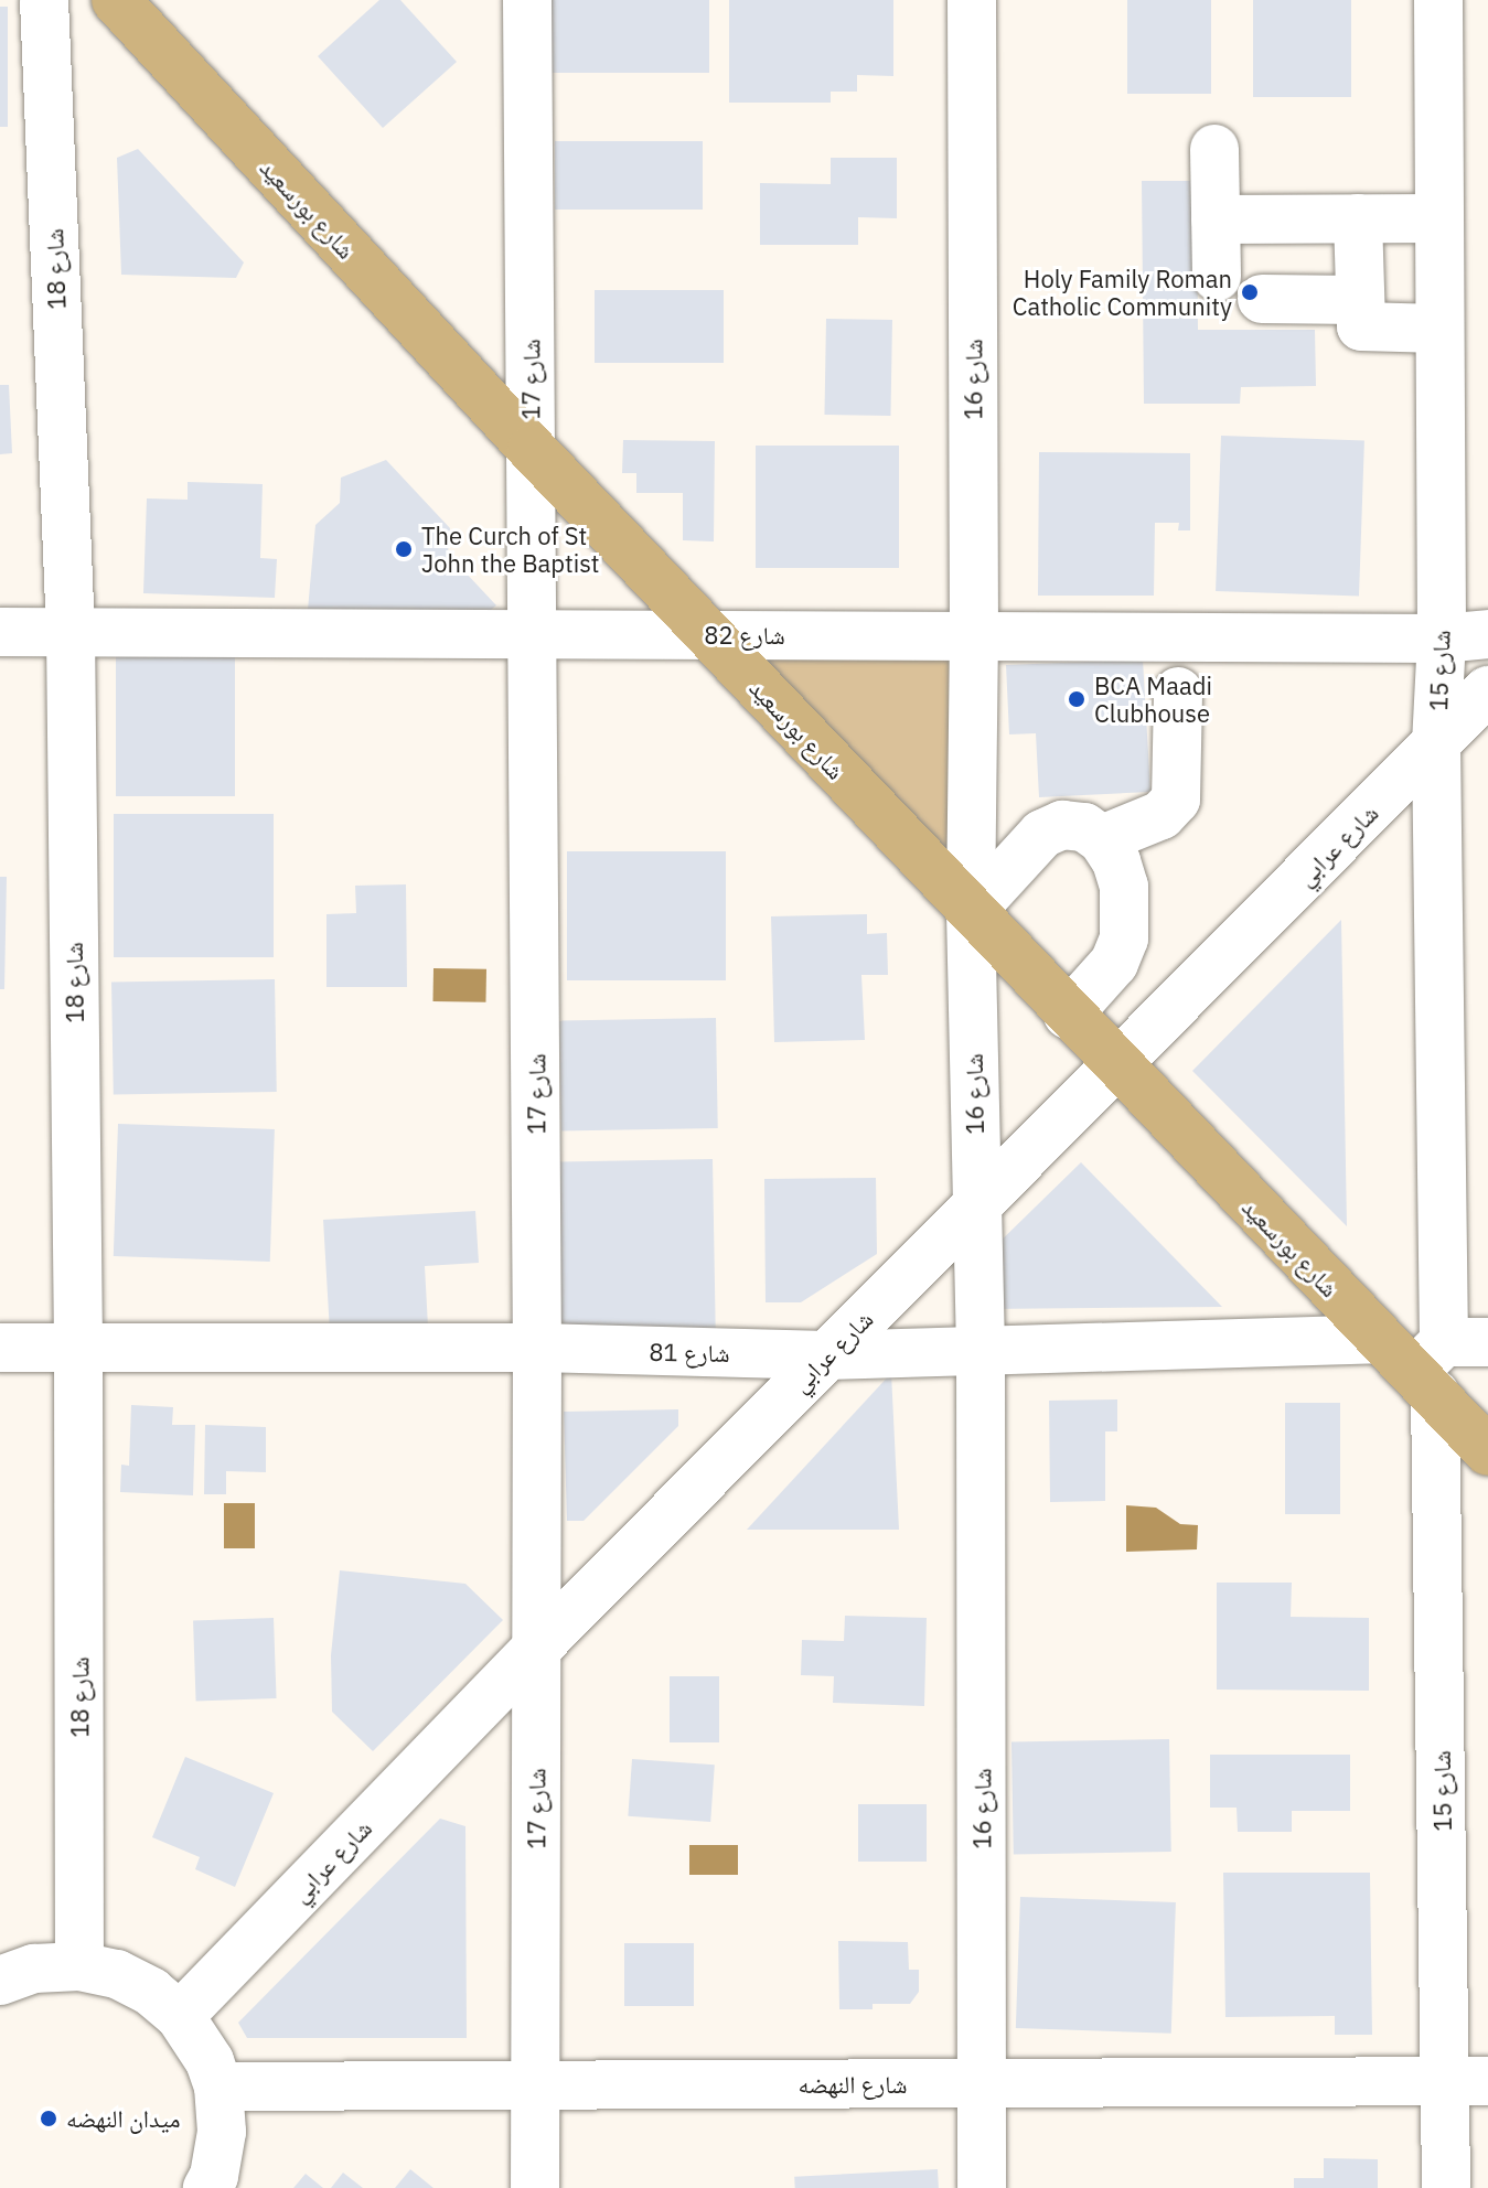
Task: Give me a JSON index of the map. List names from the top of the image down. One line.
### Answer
{"streets":{"main road":["شارع بورسعيد"],"street":["شارع 18","شارع 17","شارع 16","شارع 82","شارع 15","شارع عرابي","شارع 81","شارع النهضه"]},"crossings":[["شارع بورسعيد","شارع 17"],["شارع بورسعيد","شارع 16"],["شارع بورسعيد","شارع 82"],["شارع بورسعيد","شارع 15"],["شارع بورسعيد","شارع عرابي"],["شارع بورسعيد","شارع 81"],["شارع 18","شارع 82"],["شارع 18","شارع 81"],["شارع 17","شارع 82"],["شارع 17","شارع عرابي"],["شارع 17","شارع 81"],["شارع 17","شارع النهضه"],["شارع 16","شارع 82"],["شارع 16","شارع عرابي"],["شارع 16","شارع 81"],["شارع 16","شارع النهضه"],["شارع 82","شارع 15"],["شارع 15","شارع عرابي"],["شارع 15","شارع النهضه"],["شارع عرابي","شارع 81"]],"places":["Holy Family Roman Catholic Community","The Curch of St John the Baptist","BCA Maadi Clubhouse","ميدان النهضه"]}
